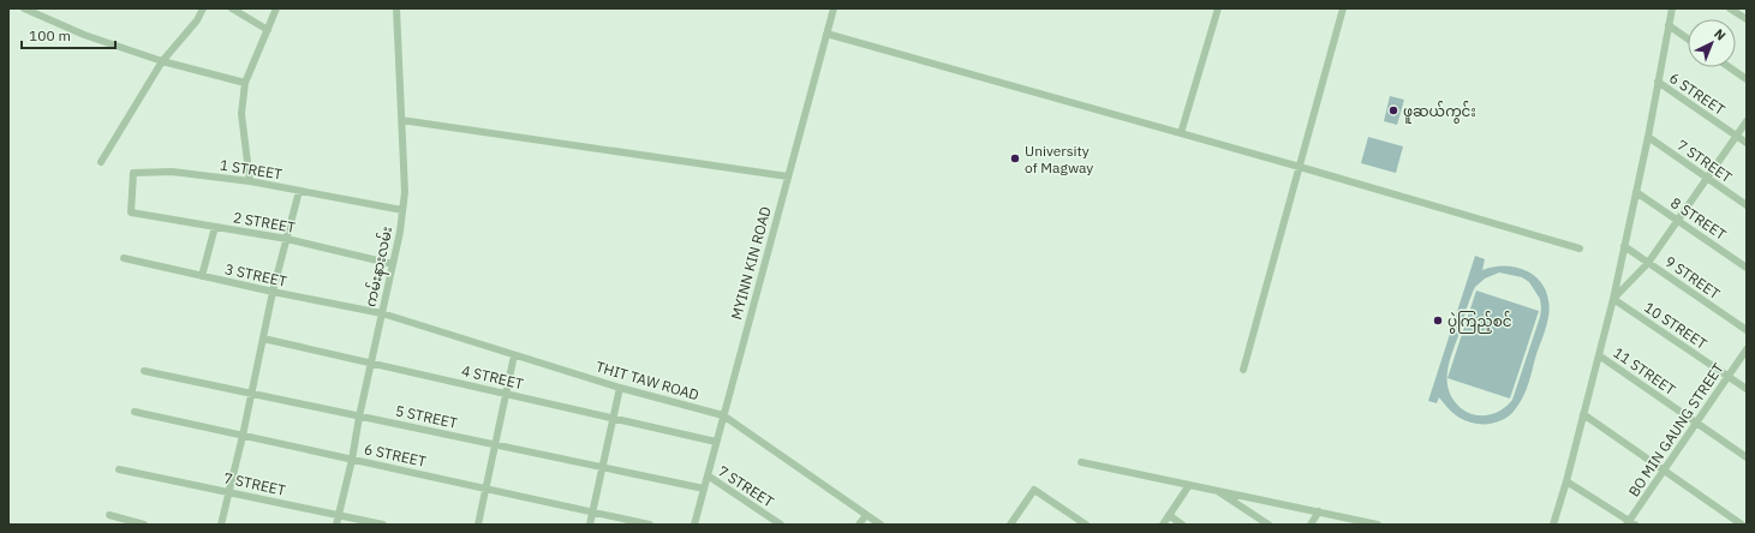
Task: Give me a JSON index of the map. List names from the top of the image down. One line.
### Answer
{"streets":{"street":["6 STREET","7 STREET","1 STREET","8 STREET","2 STREET","MYINN KIN ROAD","ကမ်းနားလမ်း","3 STREET","9 STREET","10 STREET","11 STREET","4 STREET","THIT TAW ROAD","5 STREET","BO MIN GAUNG STREET"]},"crossings":[["6 STREET","ကမ်းနားလမ်း"],["7 STREET","MYINN KIN ROAD"],["7 STREET","ကမ်းနားလမ်း"],["1 STREET","2 STREET"],["1 STREET","ကမ်းနားလမ်း"],["2 STREET","ကမ်းနားလမ်း"],["MYINN KIN ROAD","4 STREET"],["MYINN KIN ROAD","THIT TAW ROAD"],["MYINN KIN ROAD","5 STREET"],["ကမ်းနားလမ်း","3 STREET"],["ကမ်းနားလမ်း","4 STREET"],["ကမ်းနားလမ်း","THIT TAW ROAD"],["ကမ်းနားလမ်း","5 STREET"],["3 STREET","THIT TAW ROAD"],["10 STREET","BO MIN GAUNG STREET"],["11 STREET","BO MIN GAUNG STREET"]],"places":["ဖူဆယ်ကွင်း","University of Magway","ပွဲကြည့်စင်"],"scale_bar":"100 m","north":"top right"}
